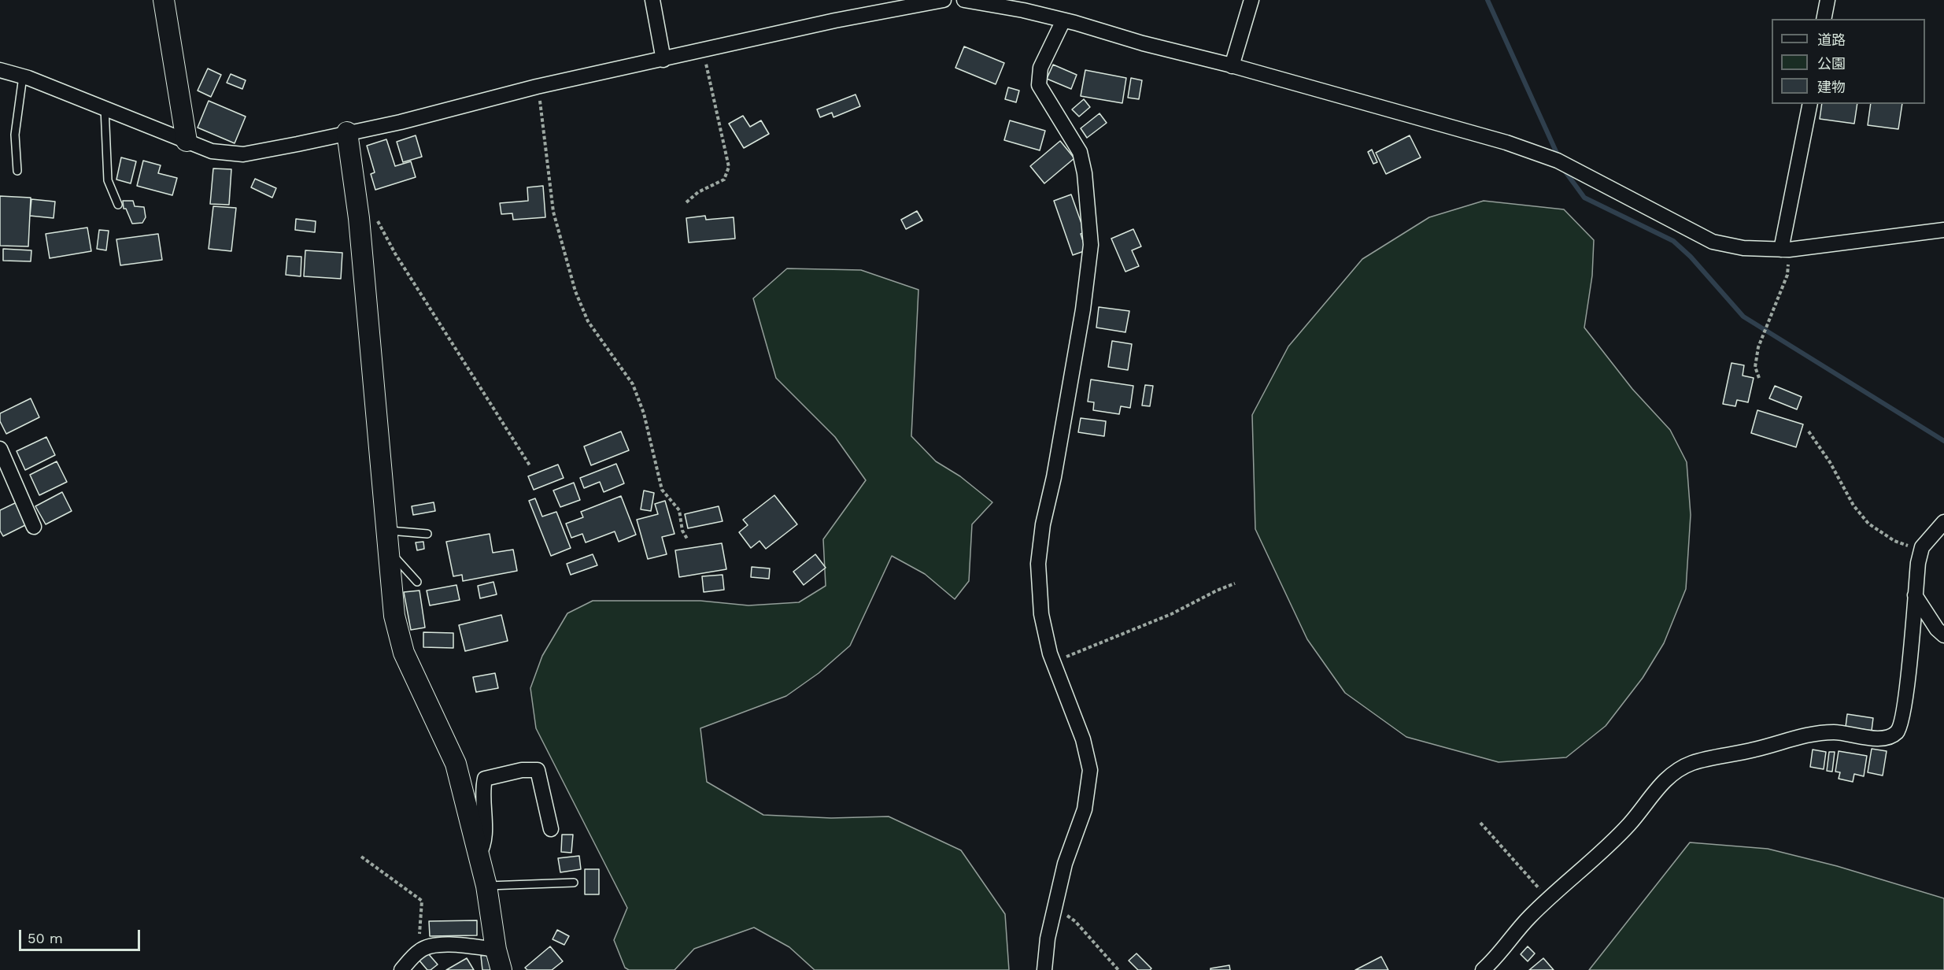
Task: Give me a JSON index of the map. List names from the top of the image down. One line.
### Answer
{"legend":["道路","公園","建物"],"scale_bar":"50 m"}
